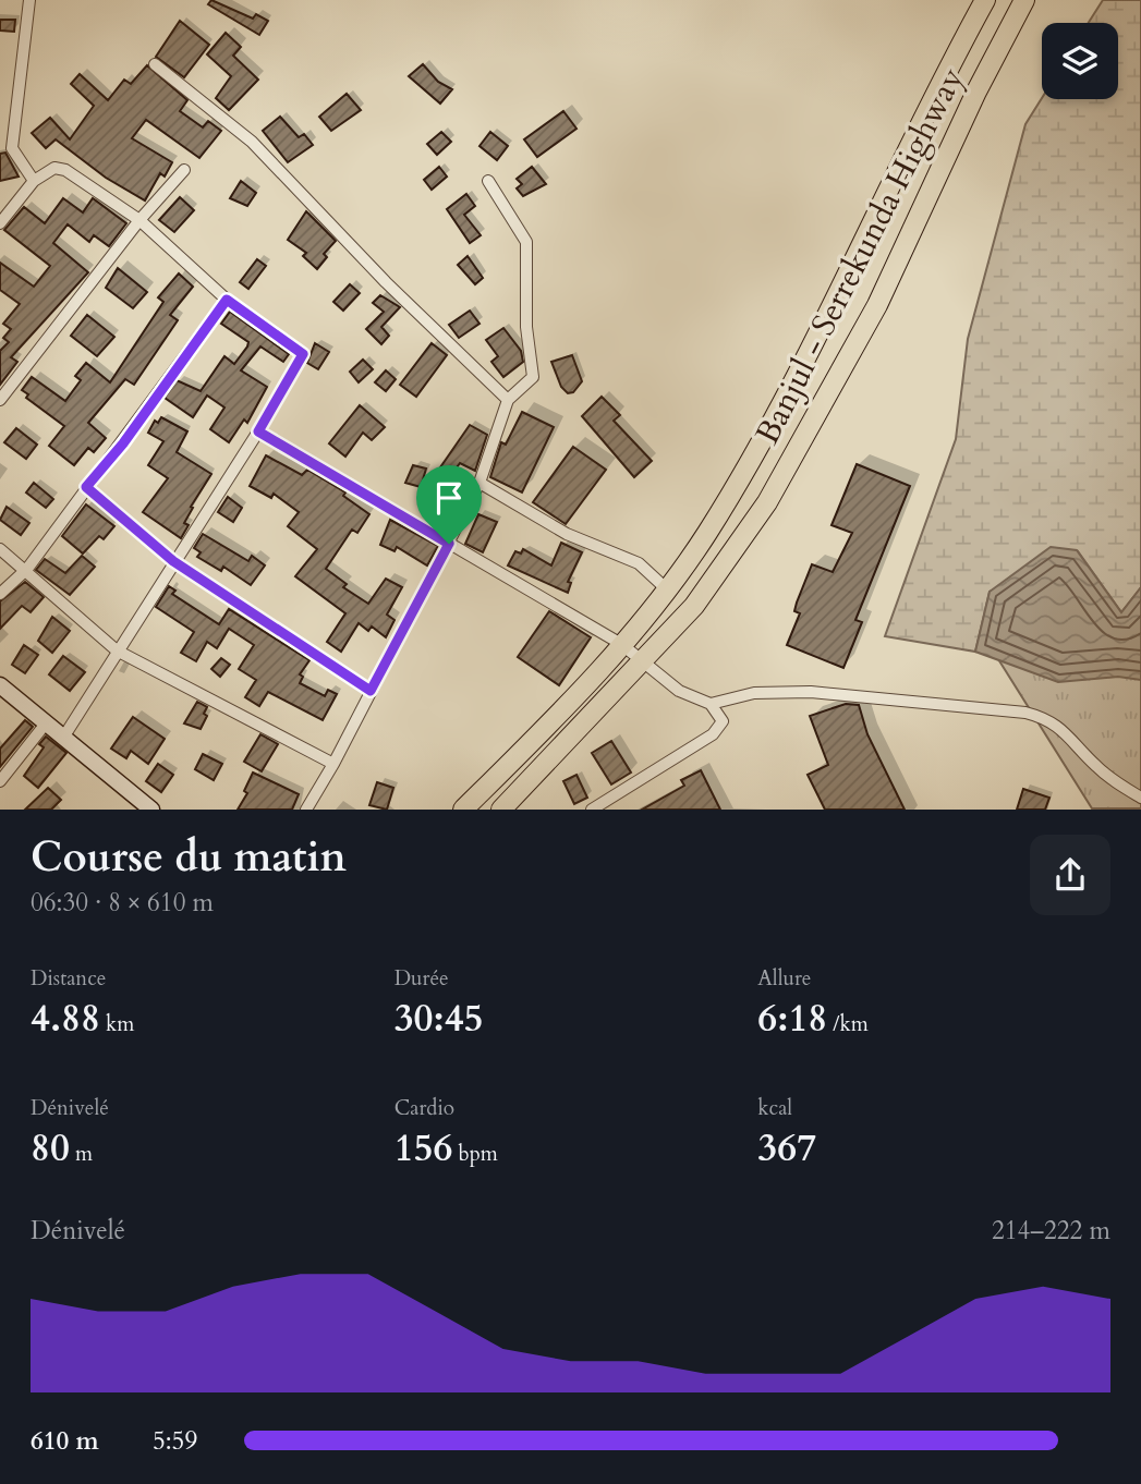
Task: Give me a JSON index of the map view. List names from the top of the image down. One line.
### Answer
{"streets":{"highway":["Banjul - Serrekunda Highway"]},"page":{"heading":["Course du matin","06:30 · 8 × 610 m"],"stats":[["Distance","4.88 km"],["Durée","30:45"],["Allure","6:18 /km"],["Dénivelé","80 m"],["Cardio","156 bpm"],["kcal","367"]],"chart":["Dénivelé","214–222 m"],"list":[{"name":"610 m","note":"5:59"}]}}
